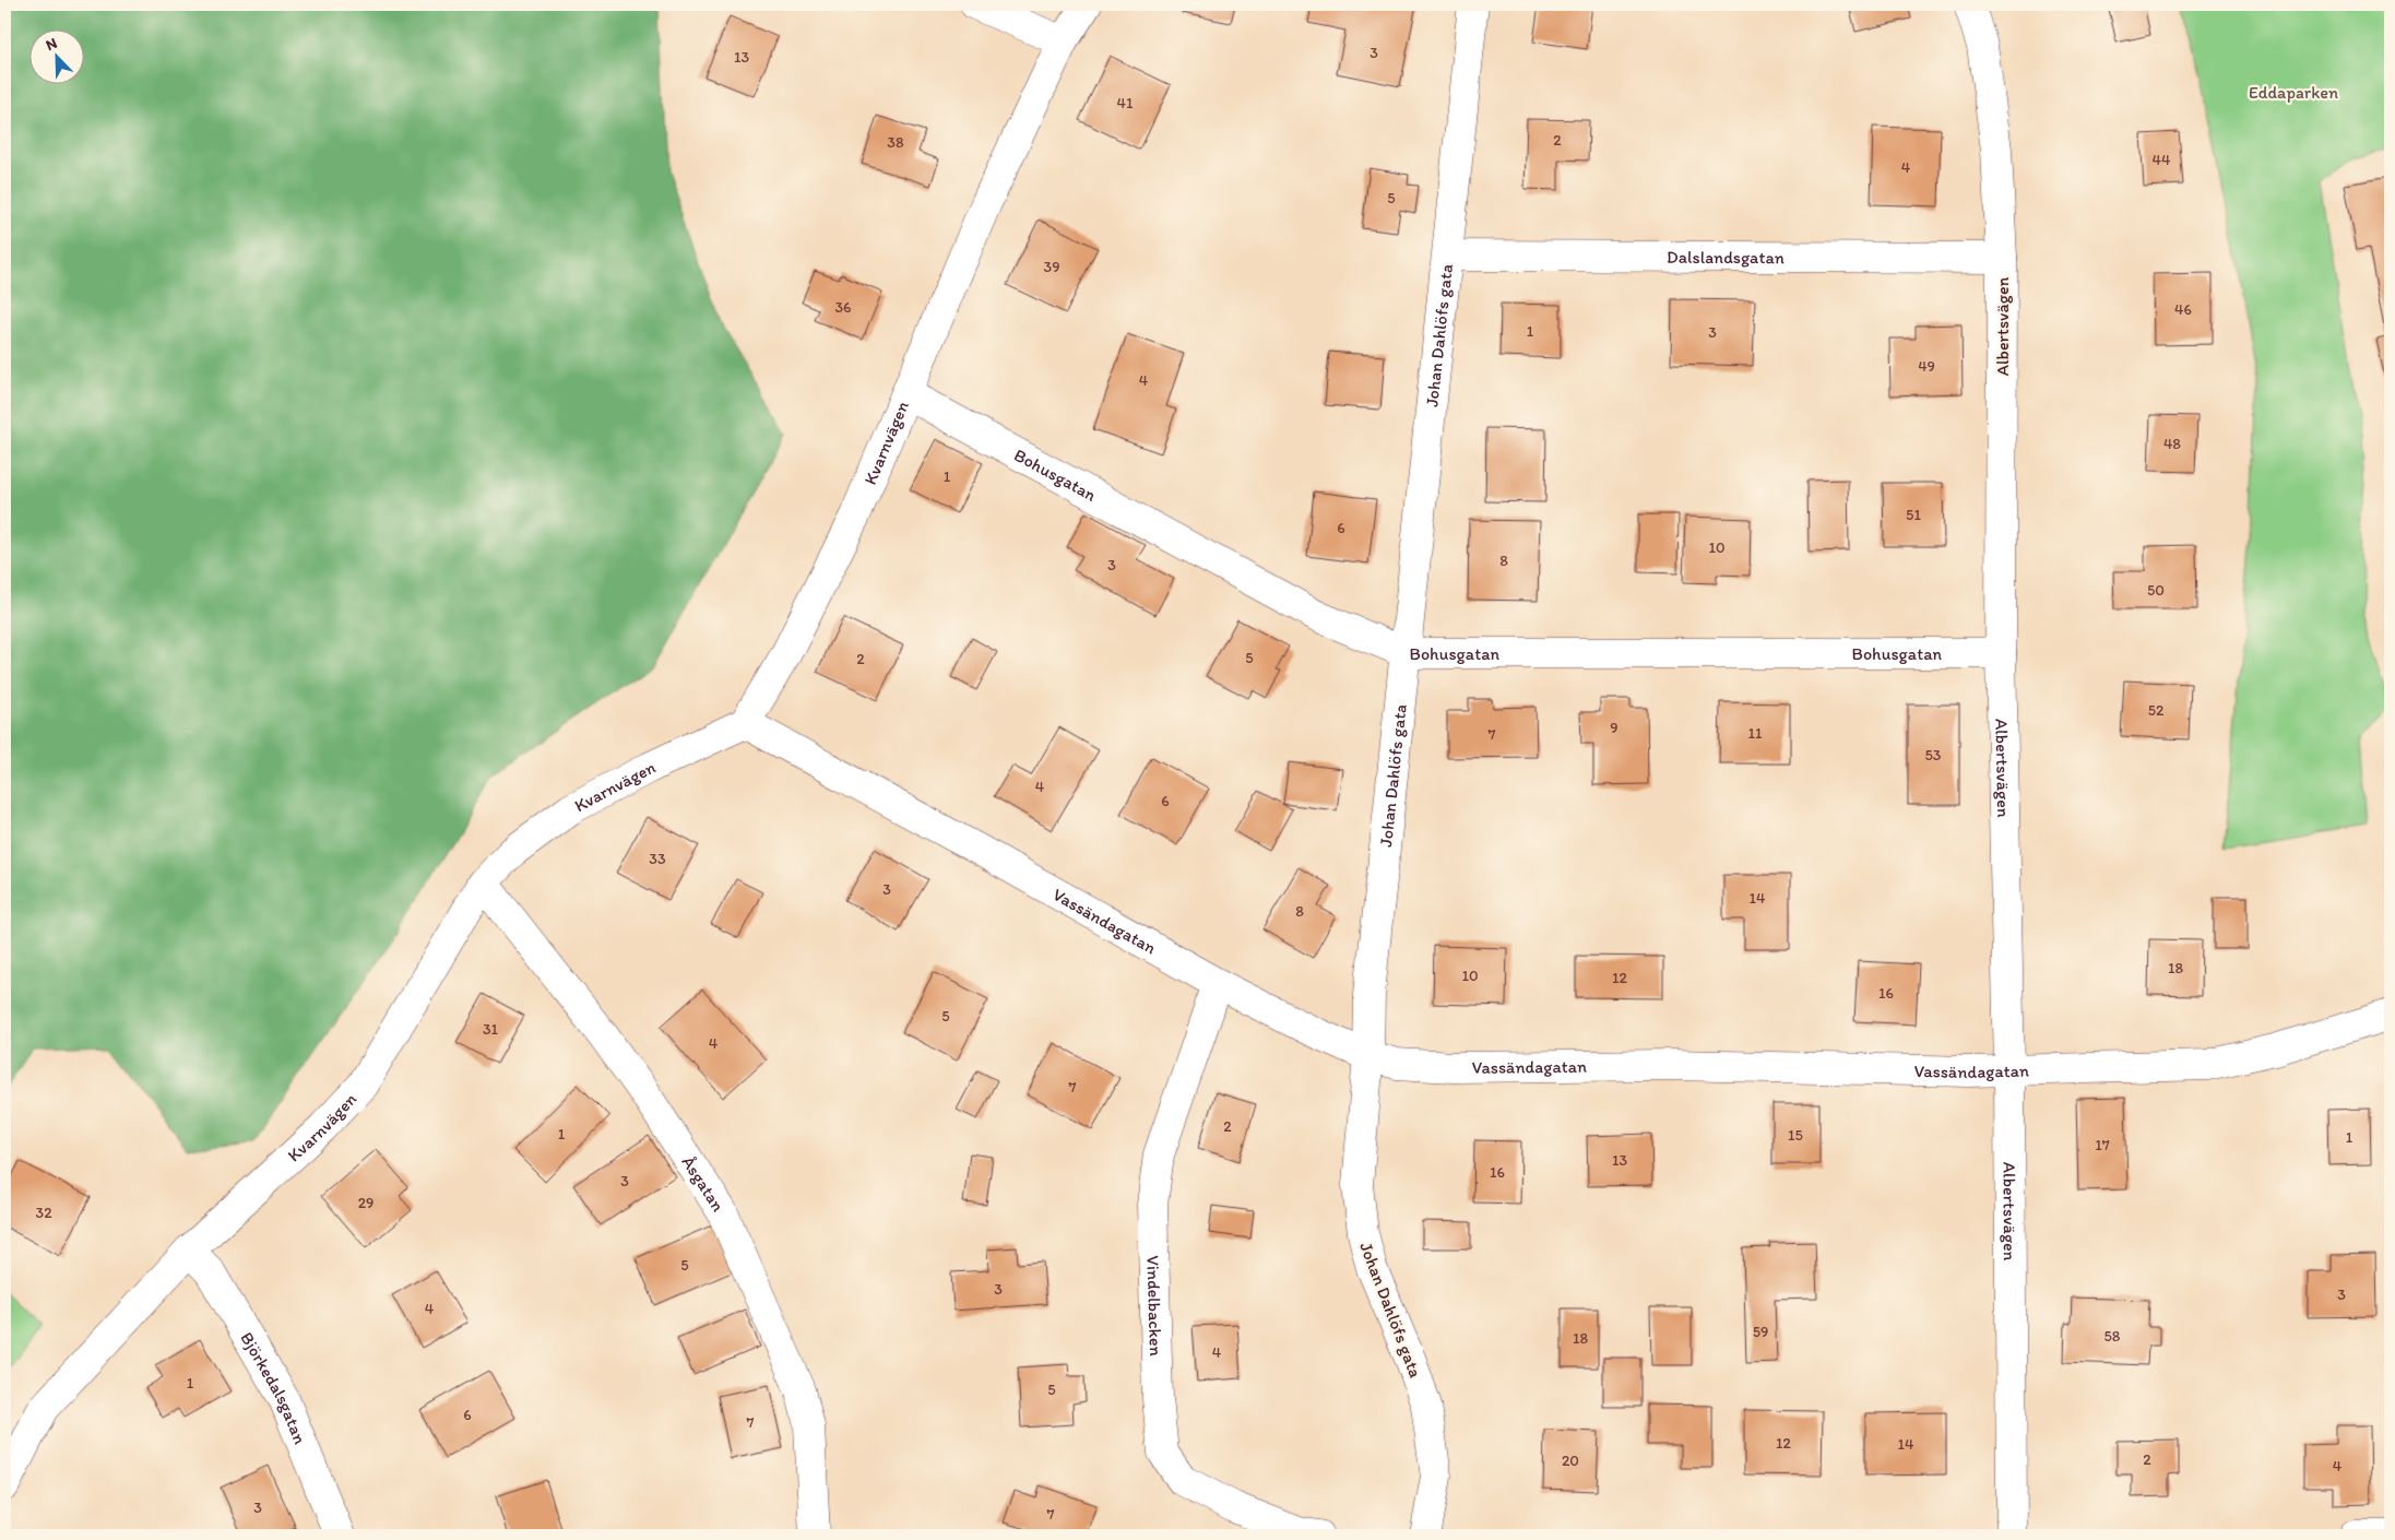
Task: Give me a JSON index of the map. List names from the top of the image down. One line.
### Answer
{"streets":{"street":["Dalslandsgatan","Albertsvägen","Johan Dahlöfs gata","Kvarnvägen","Bohusgatan","Vassändagatan","Åsgatan","Vindelbacken","Björkedalsgatan"]},"crossings":[["Dalslandsgatan","Albertsvägen"],["Dalslandsgatan","Johan Dahlöfs gata"],["Albertsvägen","Bohusgatan"],["Albertsvägen","Vassändagatan"],["Johan Dahlöfs gata","Bohusgatan"],["Johan Dahlöfs gata","Vassändagatan"],["Kvarnvägen","Bohusgatan"],["Kvarnvägen","Vassändagatan"],["Kvarnvägen","Åsgatan"],["Kvarnvägen","Björkedalsgatan"],["Vassändagatan","Vindelbacken"]],"parks":["Eddaparken"],"house_numbers":["3","13","41","2","38","44","4","5","39","36","46","1","3","49","4","48","1","51","6","10","8","3","50","5","2","52","9","11","7","53","4","6","33","3","14","8","18","10","12","16","5","31","4","7","2","1","15","1","17","13","16","3","29","32","5","3","3","4","59","58","18","4","1","5","6","7","12","14","2","20","4","3","7"],"north":"top left"}
